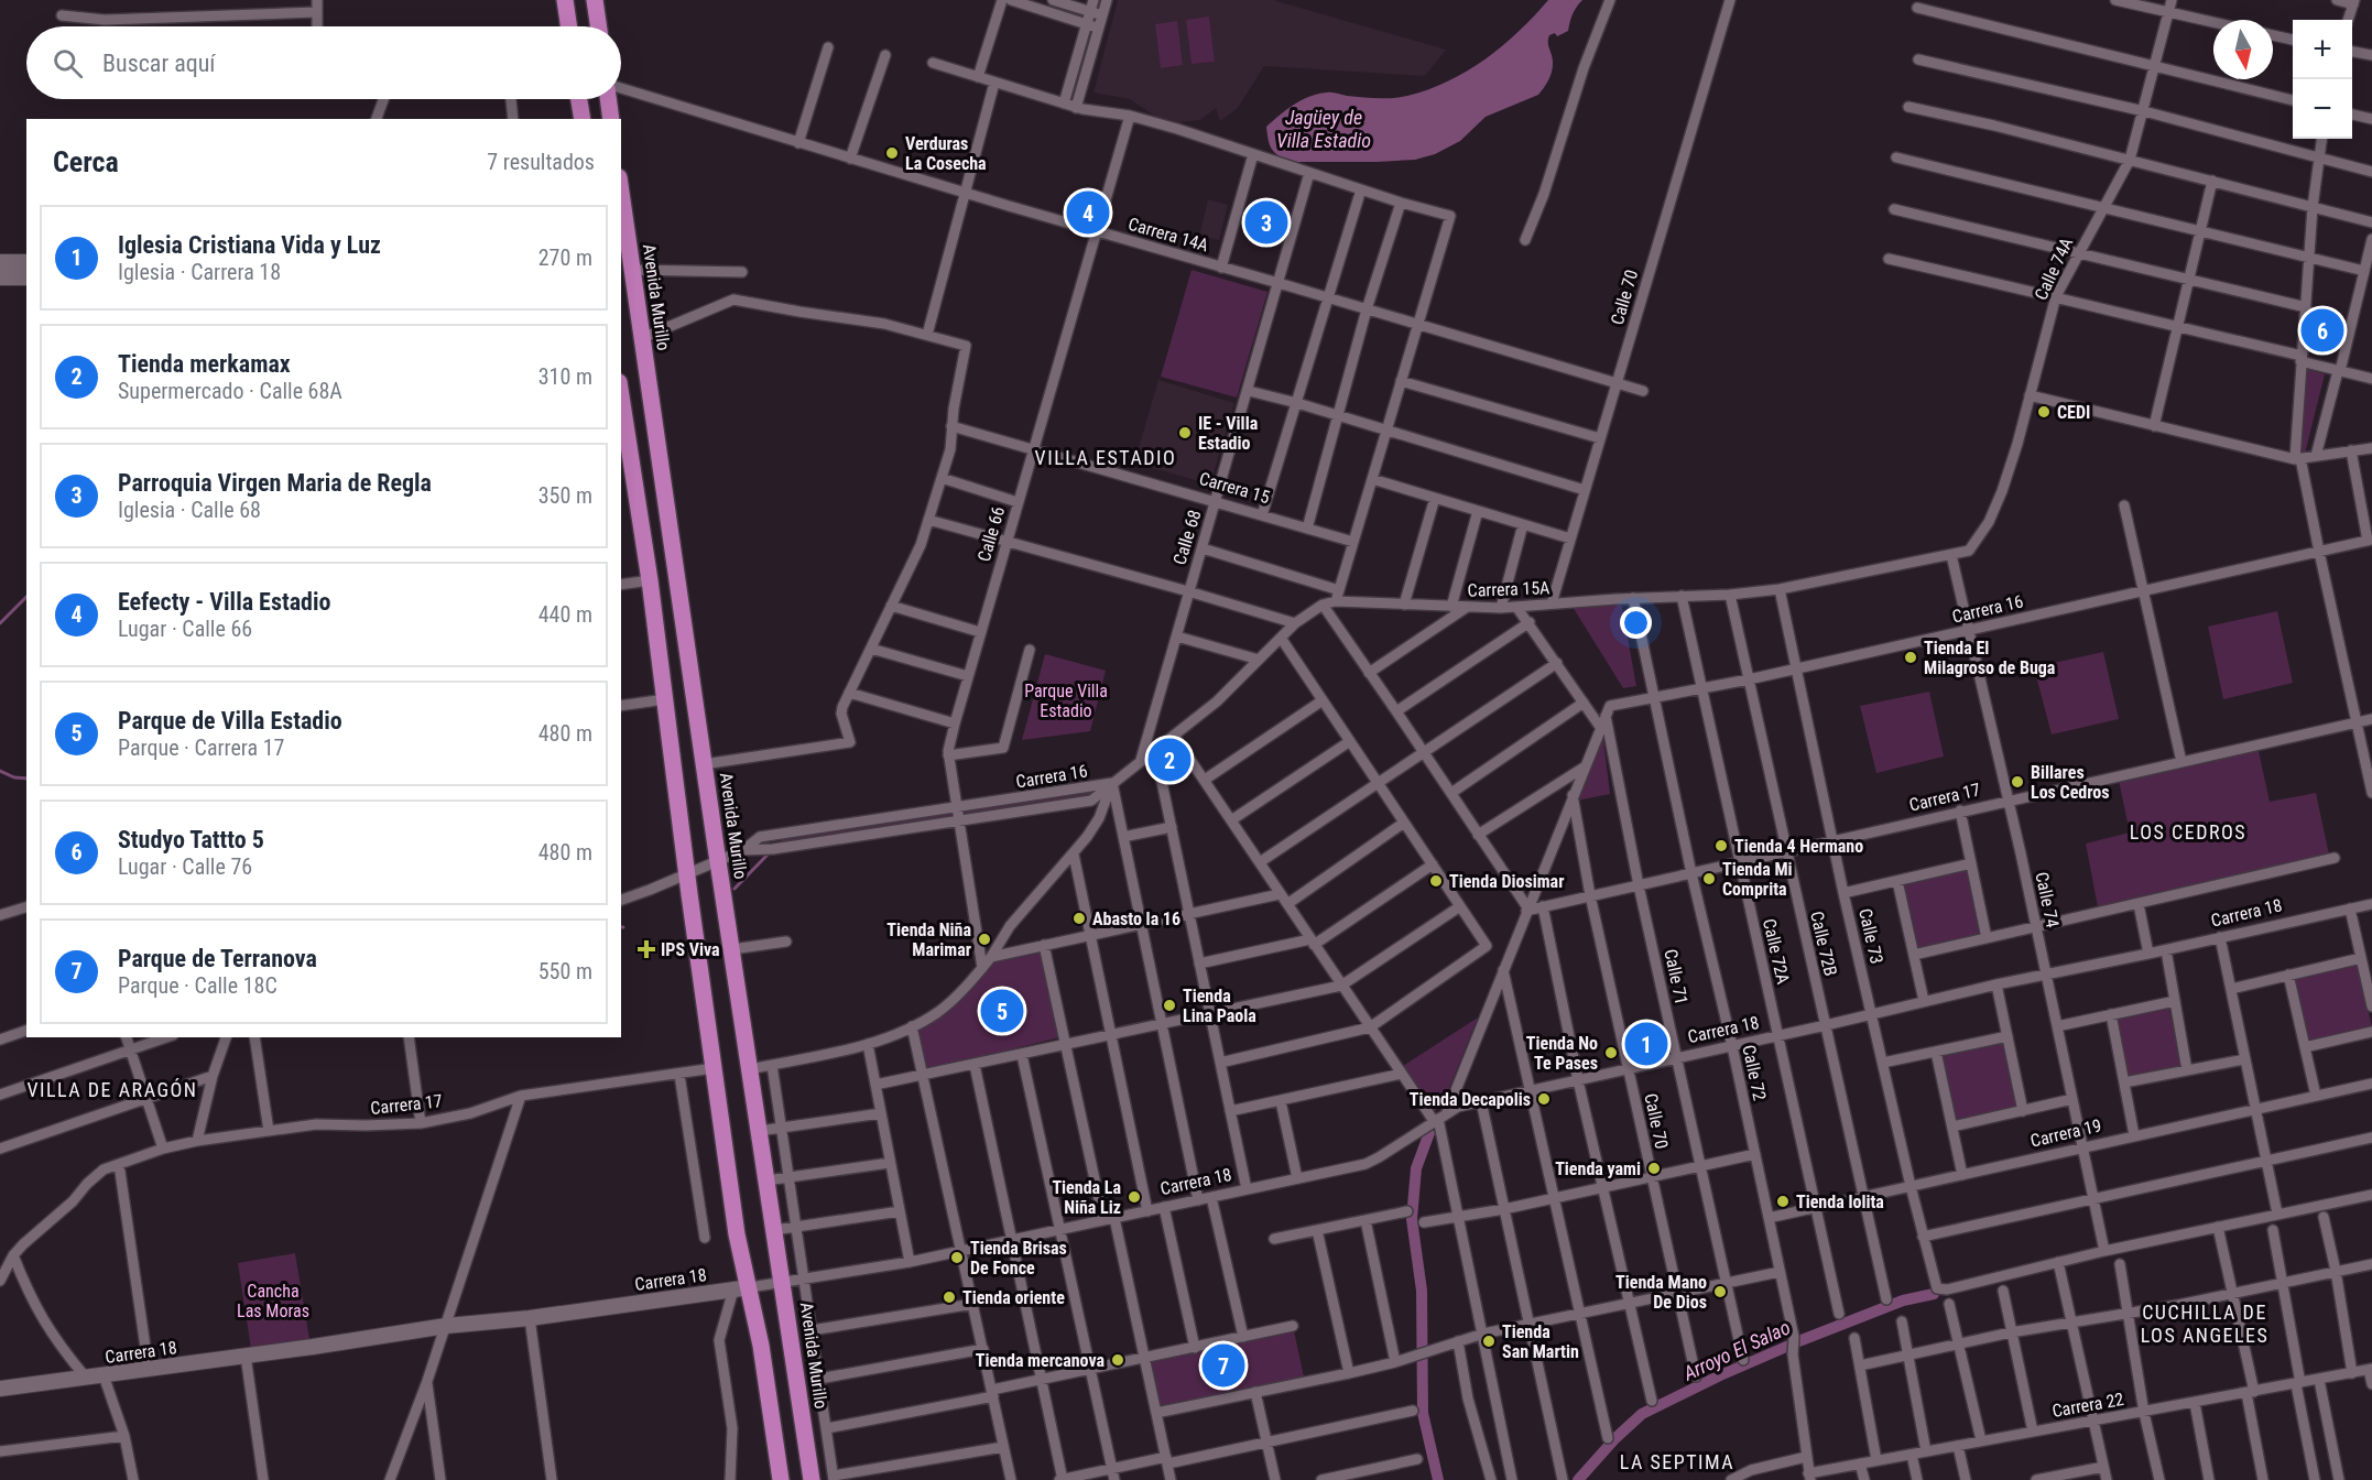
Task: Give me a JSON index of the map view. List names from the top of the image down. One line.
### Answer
{"streets":{"main road":["Avenida Murillo"],"street":["Carrera 14A","Calle 74A","Calle 70","Carrera 15","Calle 66","Calle 68","Carrera 15A","Carrera 16","Carrera 17","Calle 74","Carrera 18","Calle 73","Calle 72B","Calle 72A","Calle 71","Calle 72","Carrera 19","Carrera 22"]},"crossings":[["Carrera 14A","Calle 70"],["Carrera 14A","Calle 66"],["Carrera 14A","Calle 68"],["Calle 74A","Carrera 15A"],["Avenida Murillo","Carrera 16"],["Avenida Murillo","Carrera 18"],["Calle 70","Carrera 15A"],["Calle 70","Carrera 17"],["Calle 70","Carrera 18"],["Carrera 15","Calle 66"],["Carrera 15","Calle 68"],["Calle 66","Carrera 16"],["Calle 68","Carrera 15A"],["Carrera 15A","Carrera 16"],["Carrera 15A","Calle 74"],["Carrera 15A","Calle 73"],["Carrera 15A","Calle 72B"],["Carrera 15A","Calle 72A"],["Carrera 15A","Calle 72"],["Carrera 16","Calle 74"],["Carrera 16","Calle 73"],["Carrera 16","Calle 72B"],["Carrera 16","Calle 72A"],["Carrera 16","Calle 71"],["Carrera 16","Calle 72"],["Carrera 17","Calle 74"],["Carrera 17","Calle 73"],["Carrera 17","Calle 72B"],["Carrera 17","Calle 72A"],["Carrera 17","Calle 71"],["Carrera 17","Calle 72"],["Calle 74","Carrera 18"],["Calle 74","Carrera 19"],["Carrera 18","Calle 73"],["Carrera 18","Calle 72B"],["Carrera 18","Calle 72A"],["Carrera 18","Calle 71"],["Carrera 18","Calle 72"],["Calle 73","Carrera 19"],["Calle 72B","Carrera 19"],["Calle 72A","Carrera 19"],["Calle 72","Carrera 19"],["Calle 72","Carrera 22"]],"districts":["VILLA ESTADIO","LOS CEDROS","VILLA DE ARAGÓN","CUCHILLA DE LOS ANGELES","LA SEPTIMA"],"water":["Jagüey de Villa Estadio","Arroyo El Salao"],"parks":["Parque Villa Estadio","Cancha Las Moras"],"places":{"other":["Verduras La Cosecha","CEDI","IE - Villa Estadio","Tienda El Milagroso de Buga","Billares Los Cedros","Tienda 4 Hermano","Tienda Mi Comprita","Tienda Diosimar","Abasto la 16","Tienda Niña Marimar","Tienda Lina Paola","Tienda No Te Pases","Tienda Decapolis","Tienda yami","Tienda La Niña Liz","Tienda lolita","Tienda Brisas De Fonce","Tienda Mano De Dios","Tienda oriente","Tienda San Martin","Tienda mercanova"],"health":["IPS Viva"]},"north":"bottom","page":{"map_buttons":["+","−"],"search":"Buscar aquí","heading":["Cerca","7 resultados"],"pins":["4","3","6","2","5","1","7"],"list":[{"mark":"1","name":"Iglesia Cristiana Vida y Luz","note":"Iglesia · Carrera 18","value":"270 m"},{"mark":"2","name":"Tienda merkamax","note":"Supermercado · Calle 68A","value":"310 m"},{"mark":"3","name":"Parroquia Virgen Maria de Regla","note":"Iglesia · Calle 68","value":"350 m"},{"mark":"4","name":"Eefecty - Villa Estadio","note":"Lugar · Calle 66","value":"440 m"},{"mark":"5","name":"Parque de Villa Estadio","note":"Parque · Carrera 17","value":"480 m"},{"mark":"6","name":"Studyo Tattto 5","note":"Lugar · Calle 76","value":"480 m"},{"mark":"7","name":"Parque de Terranova","note":"Parque · Calle 18C","value":"550 m"}]}}
